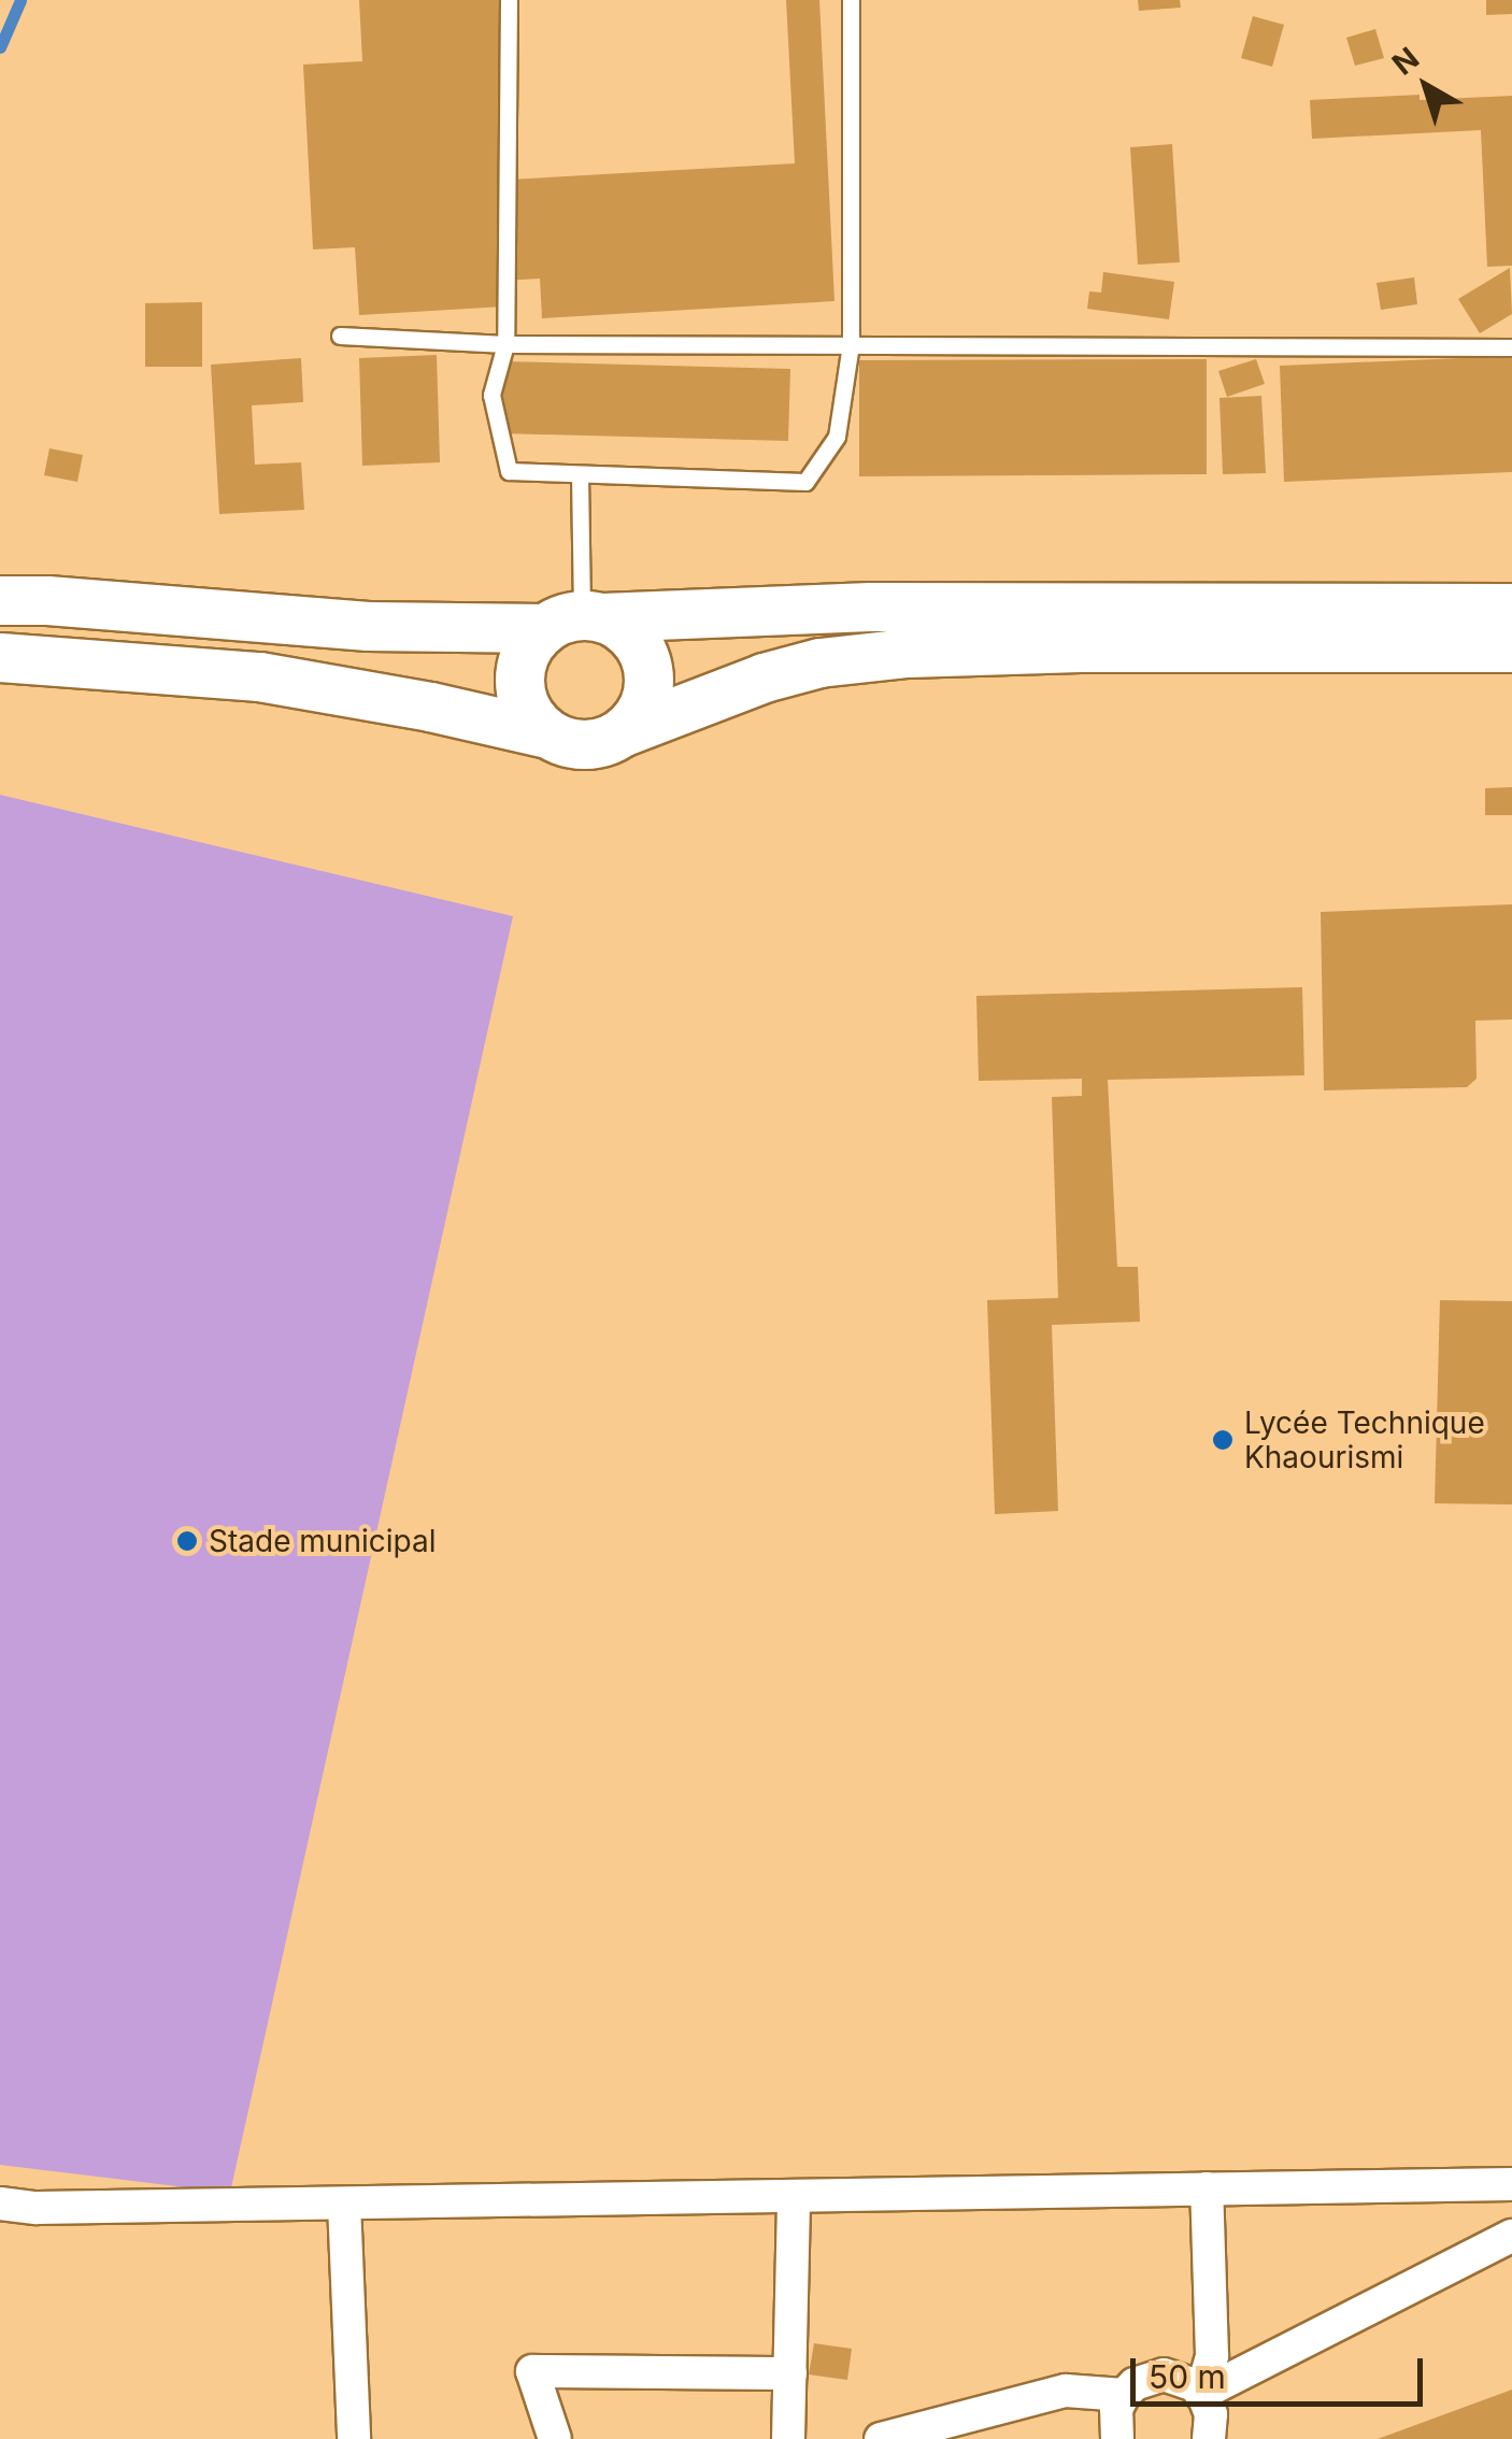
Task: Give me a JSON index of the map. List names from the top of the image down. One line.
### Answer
{"places":["Lycée Technique Khaourismi","Stade municipal"],"scale_bar":"50 m","north":"top left"}
